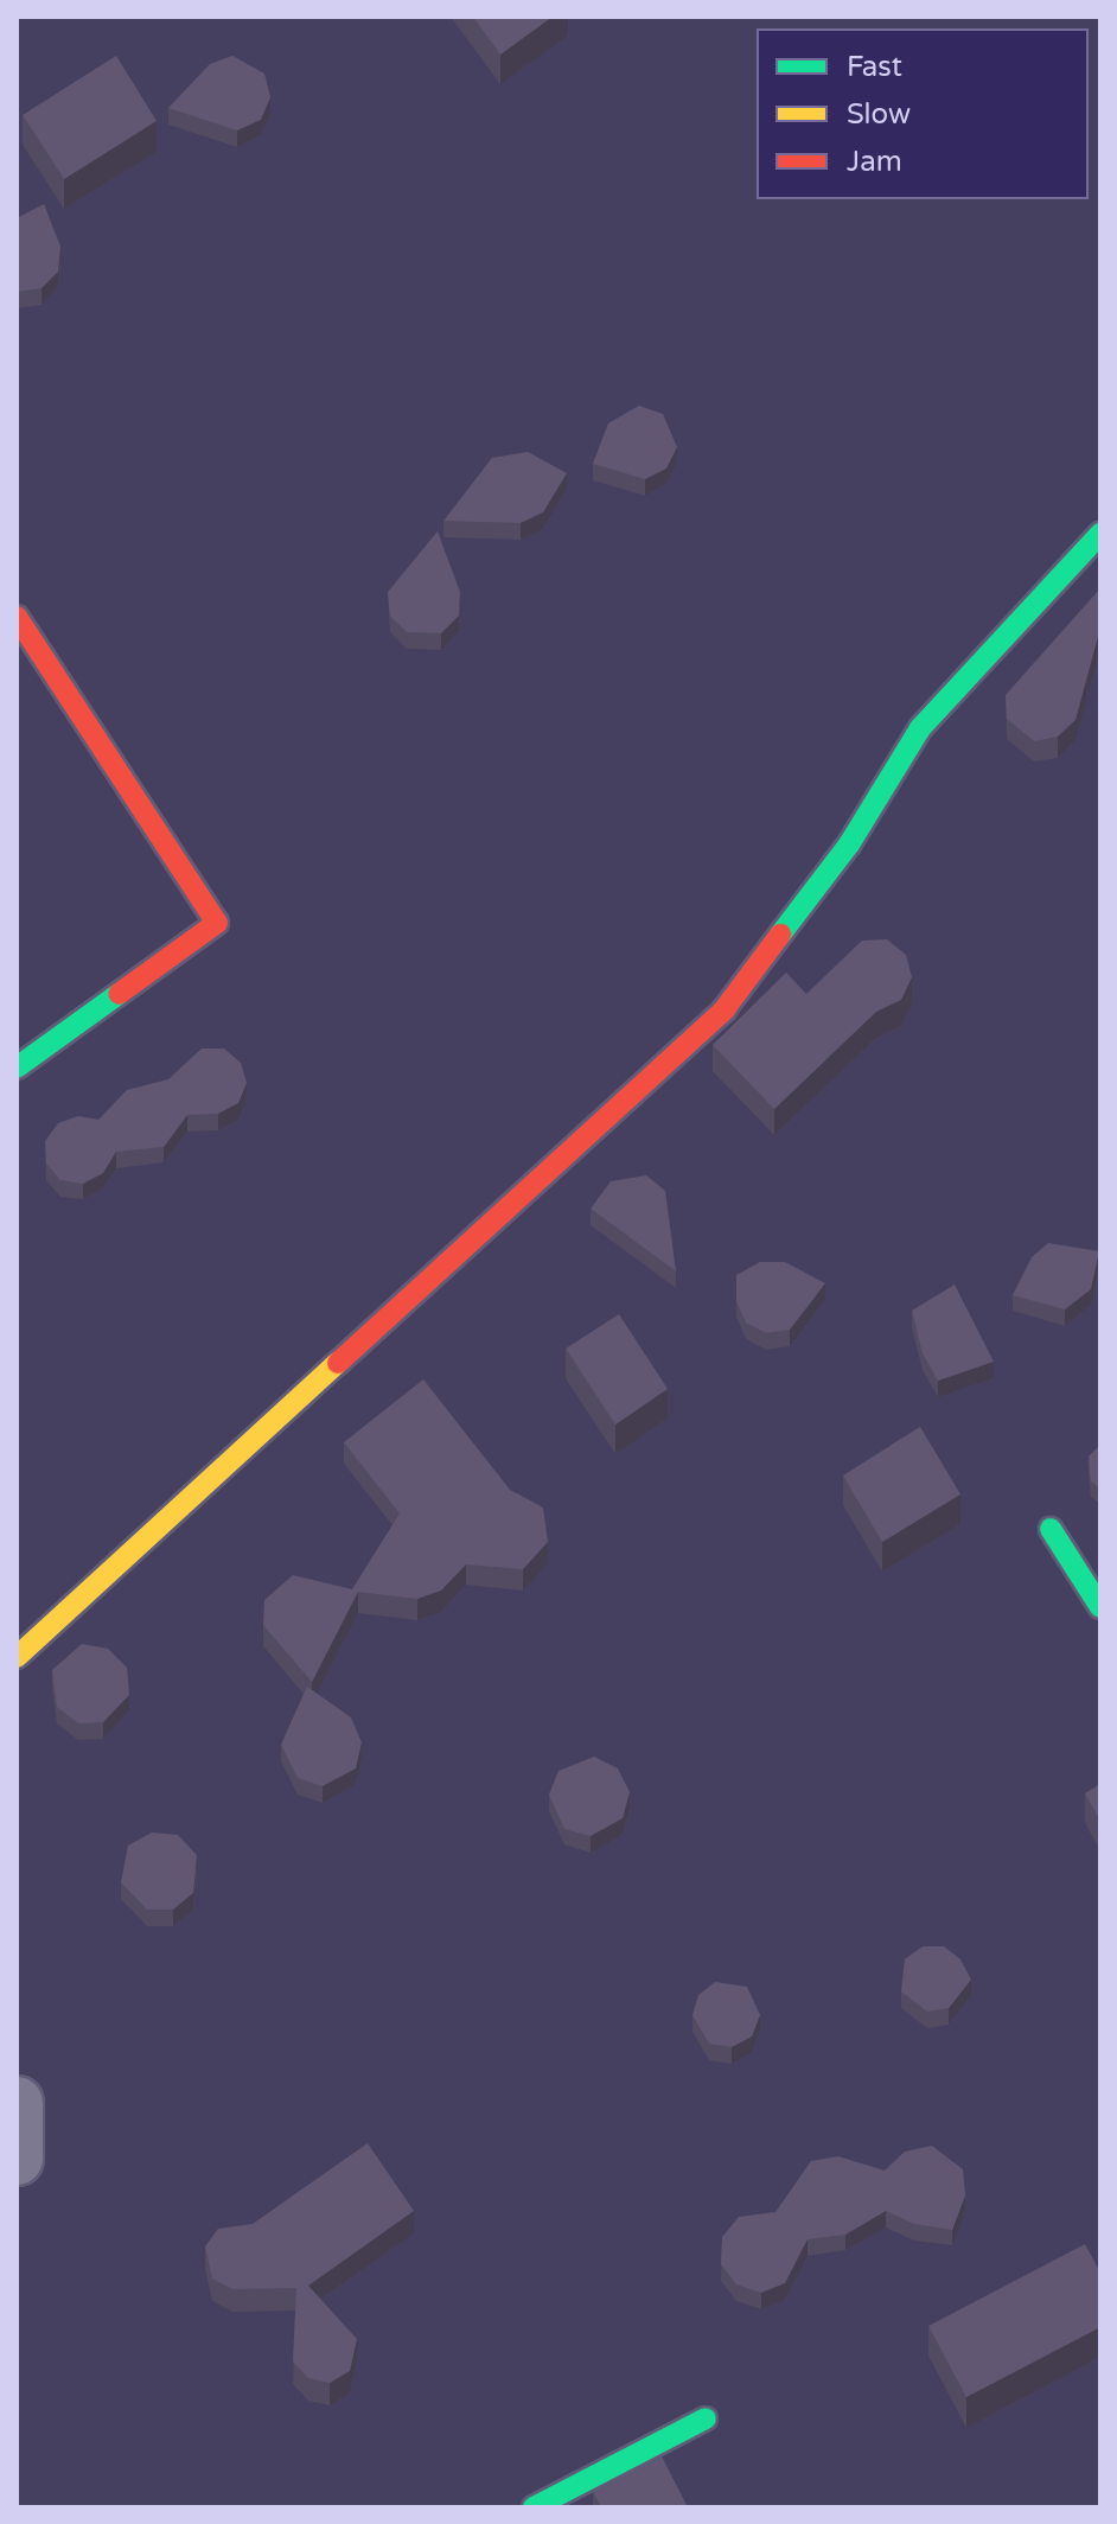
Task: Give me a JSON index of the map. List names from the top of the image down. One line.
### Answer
{"legend":["Fast","Slow","Jam"]}
